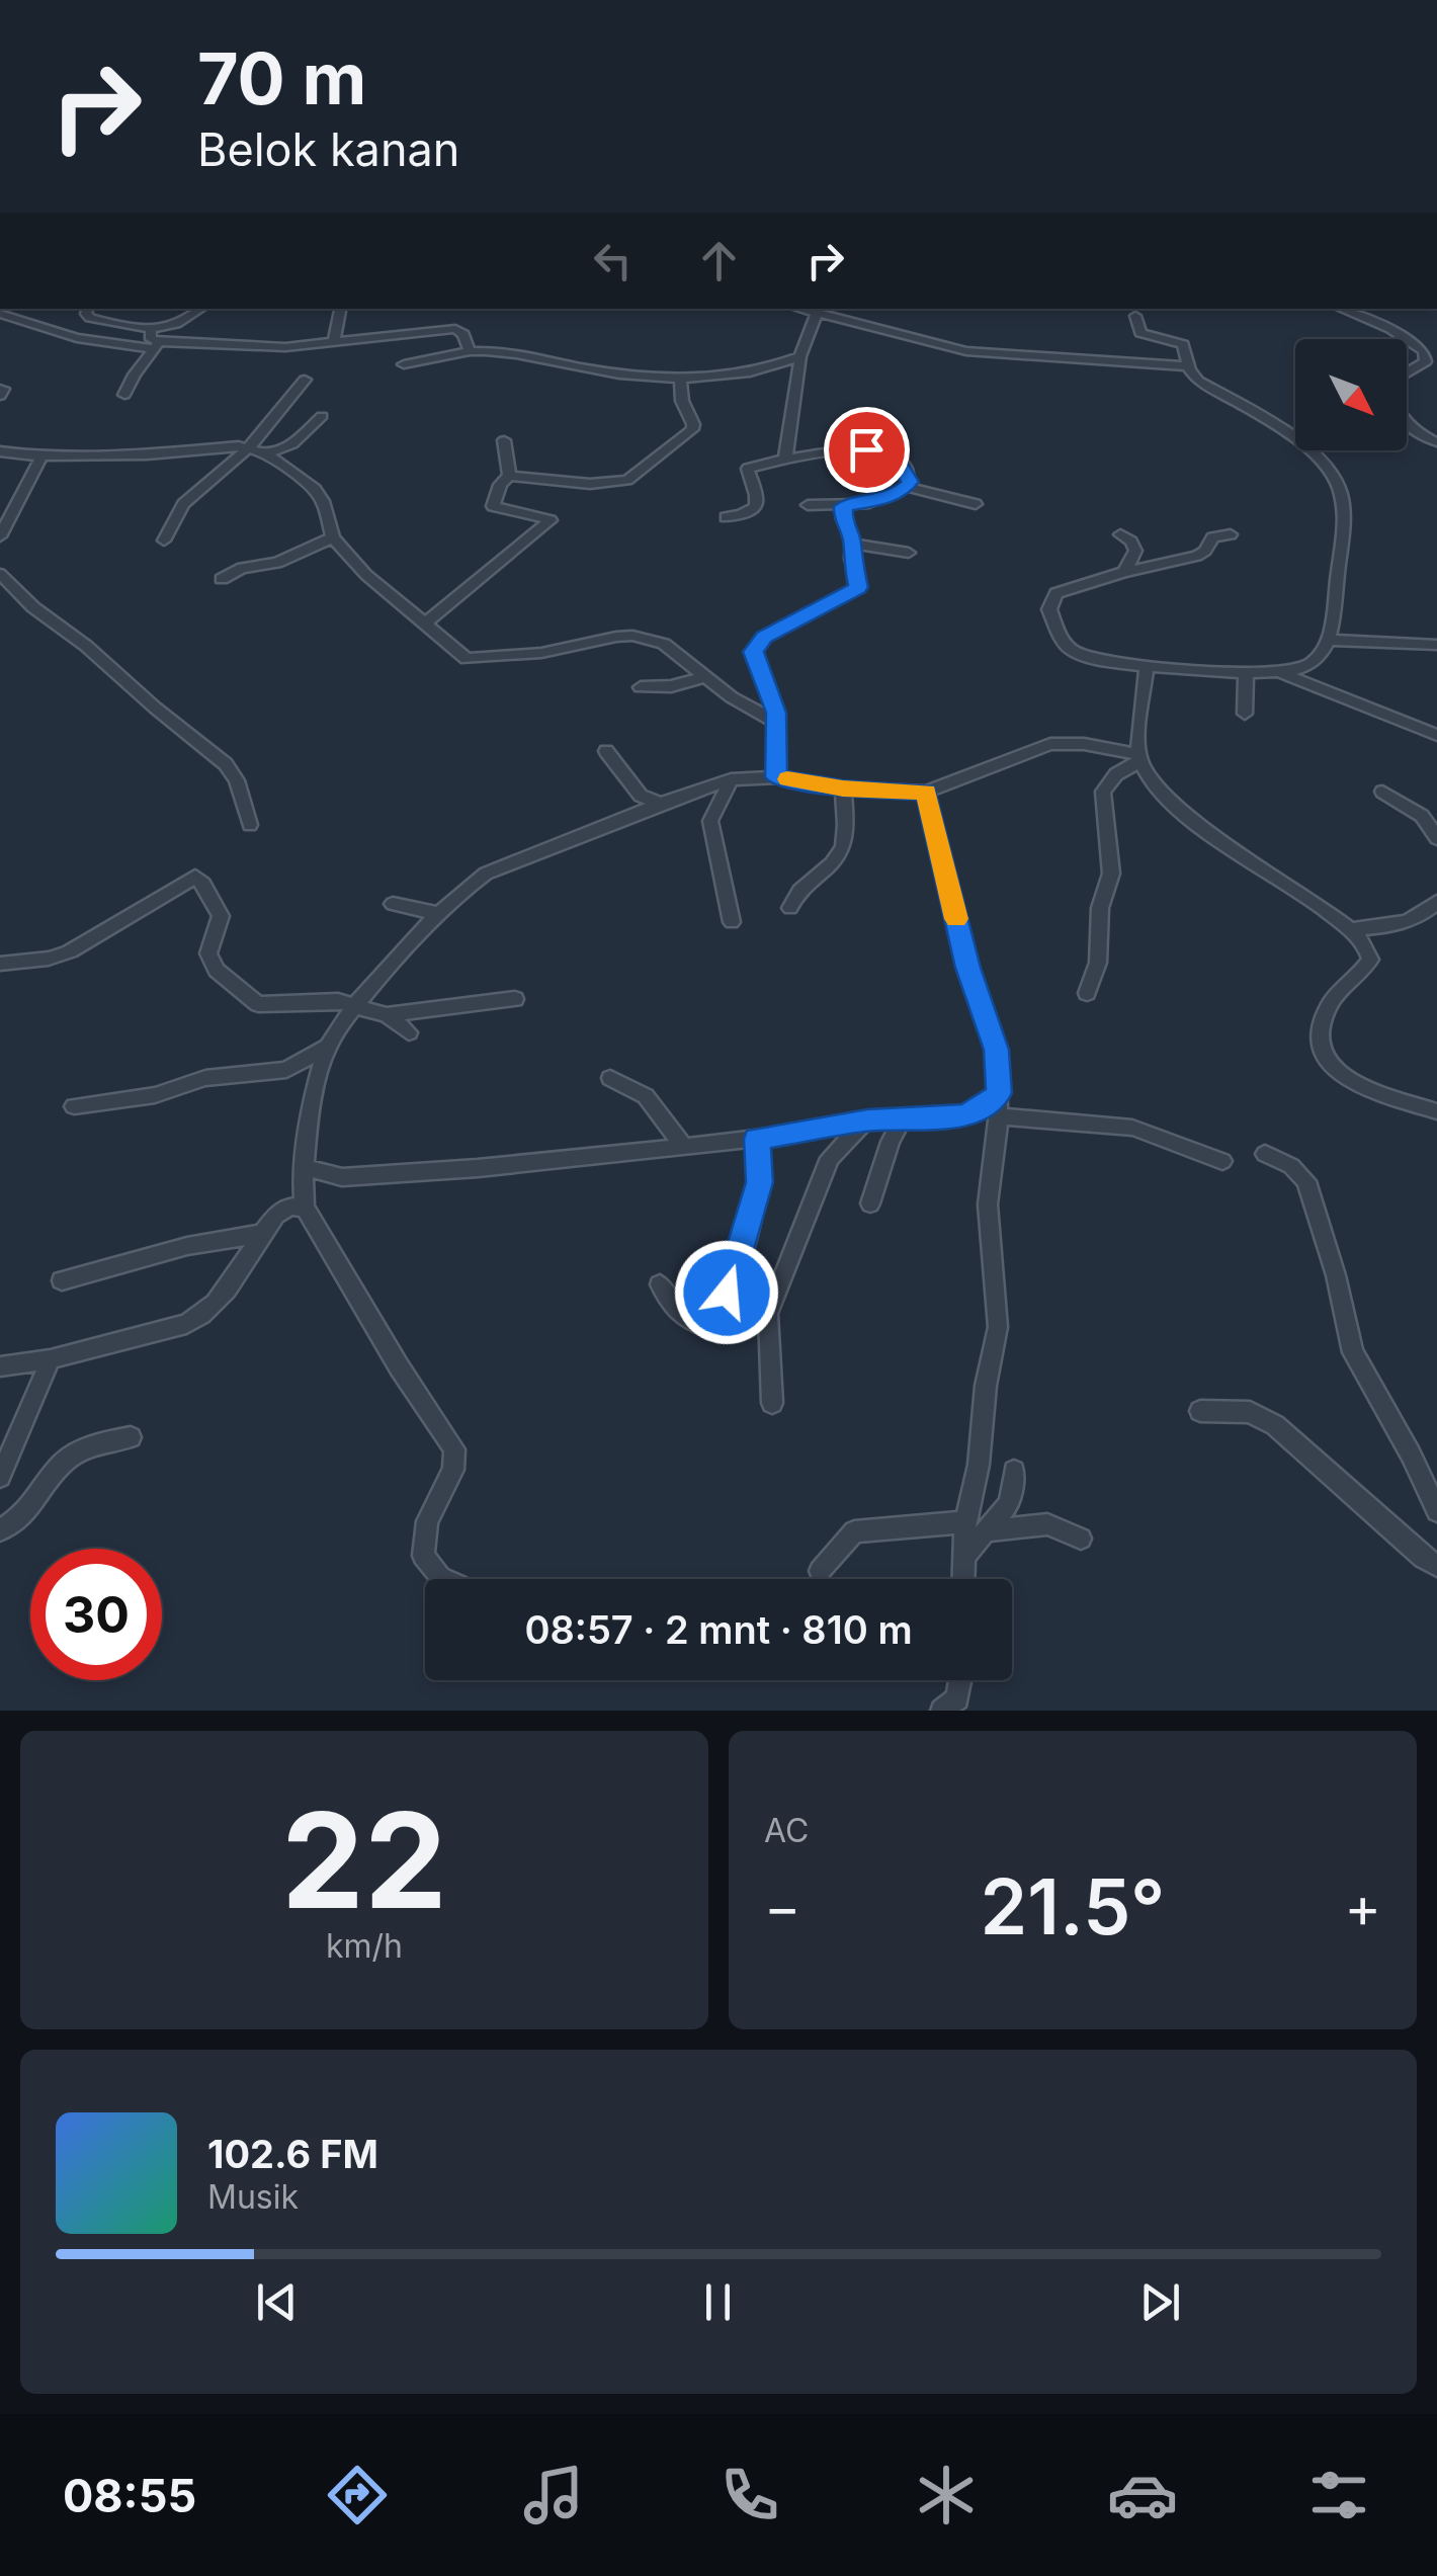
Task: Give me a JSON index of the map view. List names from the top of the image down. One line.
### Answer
{"north":"bottom right","page":{"turn":["70 m","Belok kanan"],"limit":"30","trip":"08:57 · 2 mnt · 810 m","tile":[["22","km/h"],"AC"],"heat":["−","21.5°","+"],"song":["102.6 FM","Musik"],"tabs":"08:55"}}
